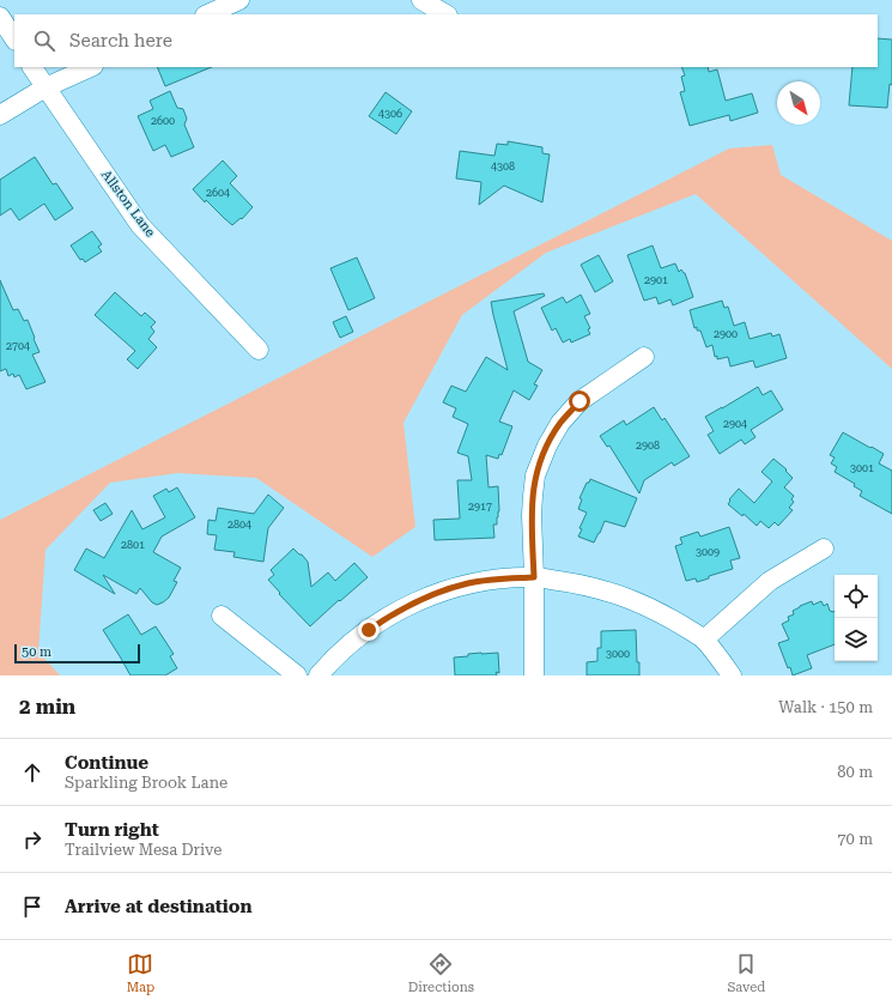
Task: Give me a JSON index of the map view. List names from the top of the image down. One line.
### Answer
{"streets":{"street":["Allston Lane"]},"house_numbers":["4306","2600","4308","2604","2901","2900","2704","2904","2908","3001","2917","2804","2801","3009","3000"],"scale_bar":"50 m","north":"bottom right","page":{"search":"Search here","scale":"50 m","heading":["2 min","Walk · 150 m"],"list":[["Continue","Sparkling Brook Lane","80 m"],["Turn right","Trailview Mesa Drive","70 m"],"Arrive at destination"],"nav":["Map","Directions","Saved"]}}
